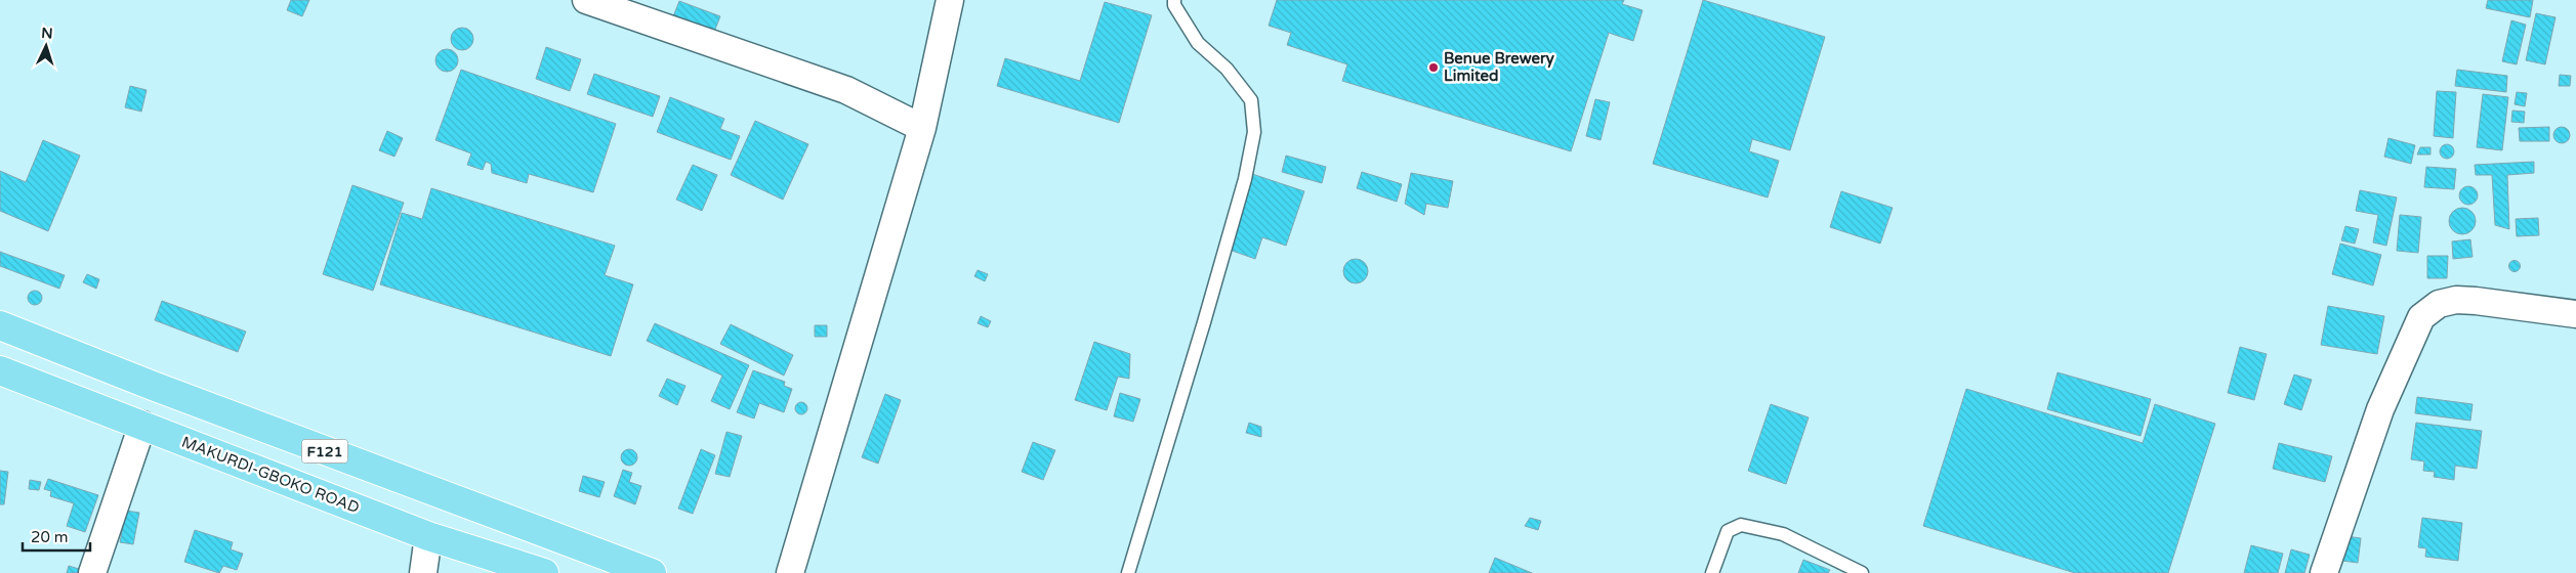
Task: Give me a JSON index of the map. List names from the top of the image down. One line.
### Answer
{"streets":{"main road":["F121","MAKURDI-GBOKO ROAD"]},"places":["Benue Brewery Limited"],"scale_bar":"20 m","north":"top"}
